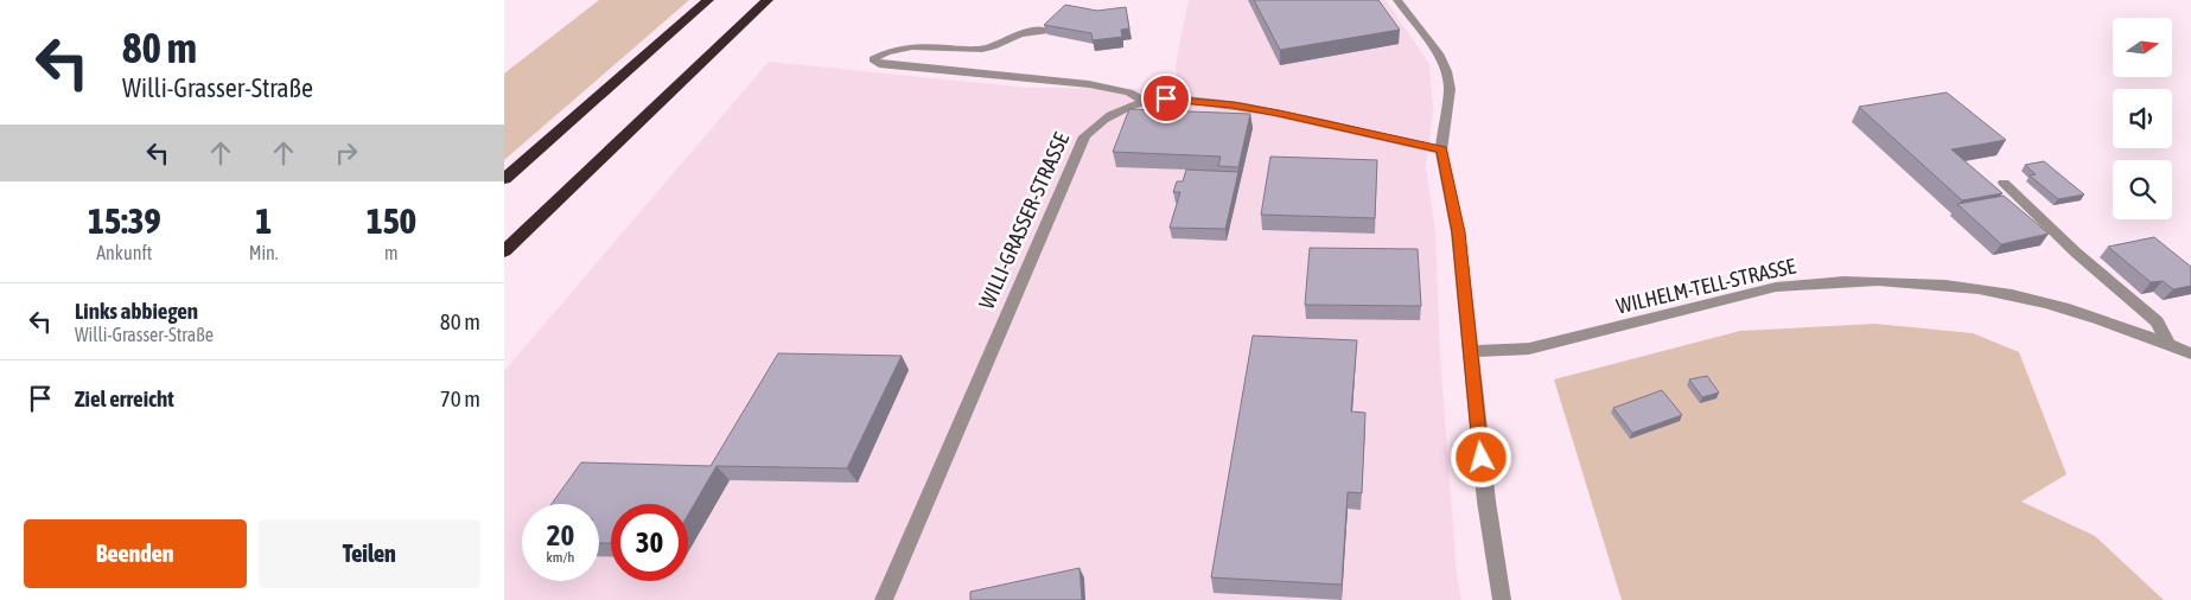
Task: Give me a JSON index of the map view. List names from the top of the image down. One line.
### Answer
{"streets":{"street":["WILLI-GRASSER-STRASSE","WILHELM-TELL-STRASSE"]},"north":"right","page":{"turn":["80 m","Willi-Grasser-Straße"],"eta":["15:39","Ankunft","1","Min.","150","m"],"list":[{"name":"Links abbiegen","note":"Willi-Grasser-Straße","value":"80 m"},{"name":"Ziel erreicht","value":"70 m"}],"speed":"20 km/h","limit":"30","buttons":["Beenden","Teilen"]}}
